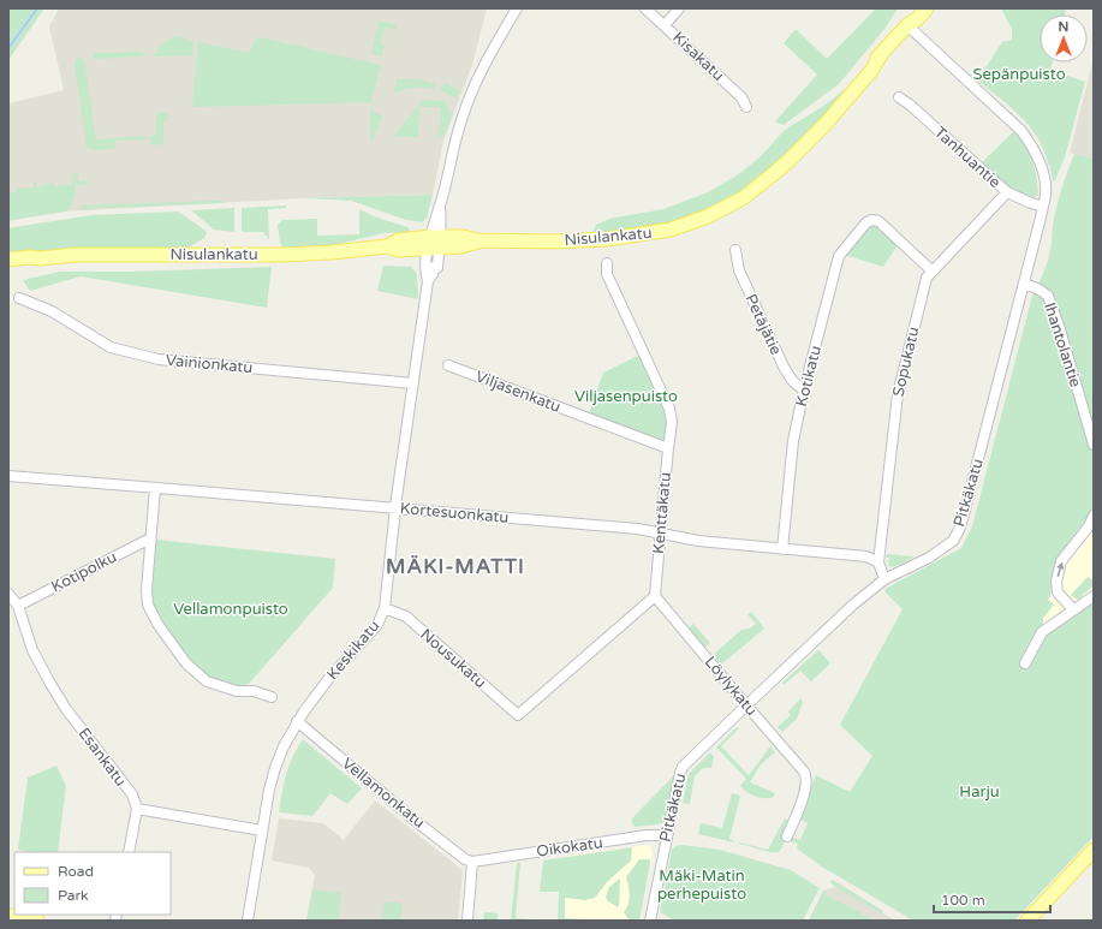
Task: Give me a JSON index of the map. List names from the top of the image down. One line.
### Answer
{"streets":{"main road":["Nisulankatu"],"street":["Kisakatu","Tanhuantie","Petäjätie","Ihantolantie","Sopukatu","Vainionkatu","Kotikatu","Viljasenkatu","Pitkäkatu","Kortesuonkatu","Kenttäkatu","Kotipolku","Keskikatu","Nousukatu","Löylykatu","Esankatu","Vellamonkatu","Oikokatu"]},"crossings":[["Tanhuantie","Sopukatu"],["Tanhuantie","Pitkäkatu"],["Nisulankatu","Pitkäkatu"],["Nisulankatu","Keskikatu"],["Petäjätie","Kotikatu"],["Ihantolantie","Pitkäkatu"],["Sopukatu","Kotikatu"],["Sopukatu","Kortesuonkatu"],["Vainionkatu","Keskikatu"],["Kotikatu","Kortesuonkatu"],["Viljasenkatu","Kenttäkatu"],["Pitkäkatu","Löylykatu"],["Pitkäkatu","Oikokatu"],["Kortesuonkatu","Kenttäkatu"],["Kortesuonkatu","Keskikatu"],["Kenttäkatu","Nousukatu"],["Kenttäkatu","Löylykatu"],["Kotipolku","Esankatu"],["Keskikatu","Nousukatu"],["Keskikatu","Vellamonkatu"],["Nousukatu","Löylykatu"],["Vellamonkatu","Oikokatu"]],"districts":["MÄKI-MATTI"],"parks":["Sepänpuisto","Viljasenpuisto","Vellamonpuisto","Harju","Mäki-Matin perhepuisto"],"legend":["Road","Park"],"scale_bar":"100 m","north":"top"}
